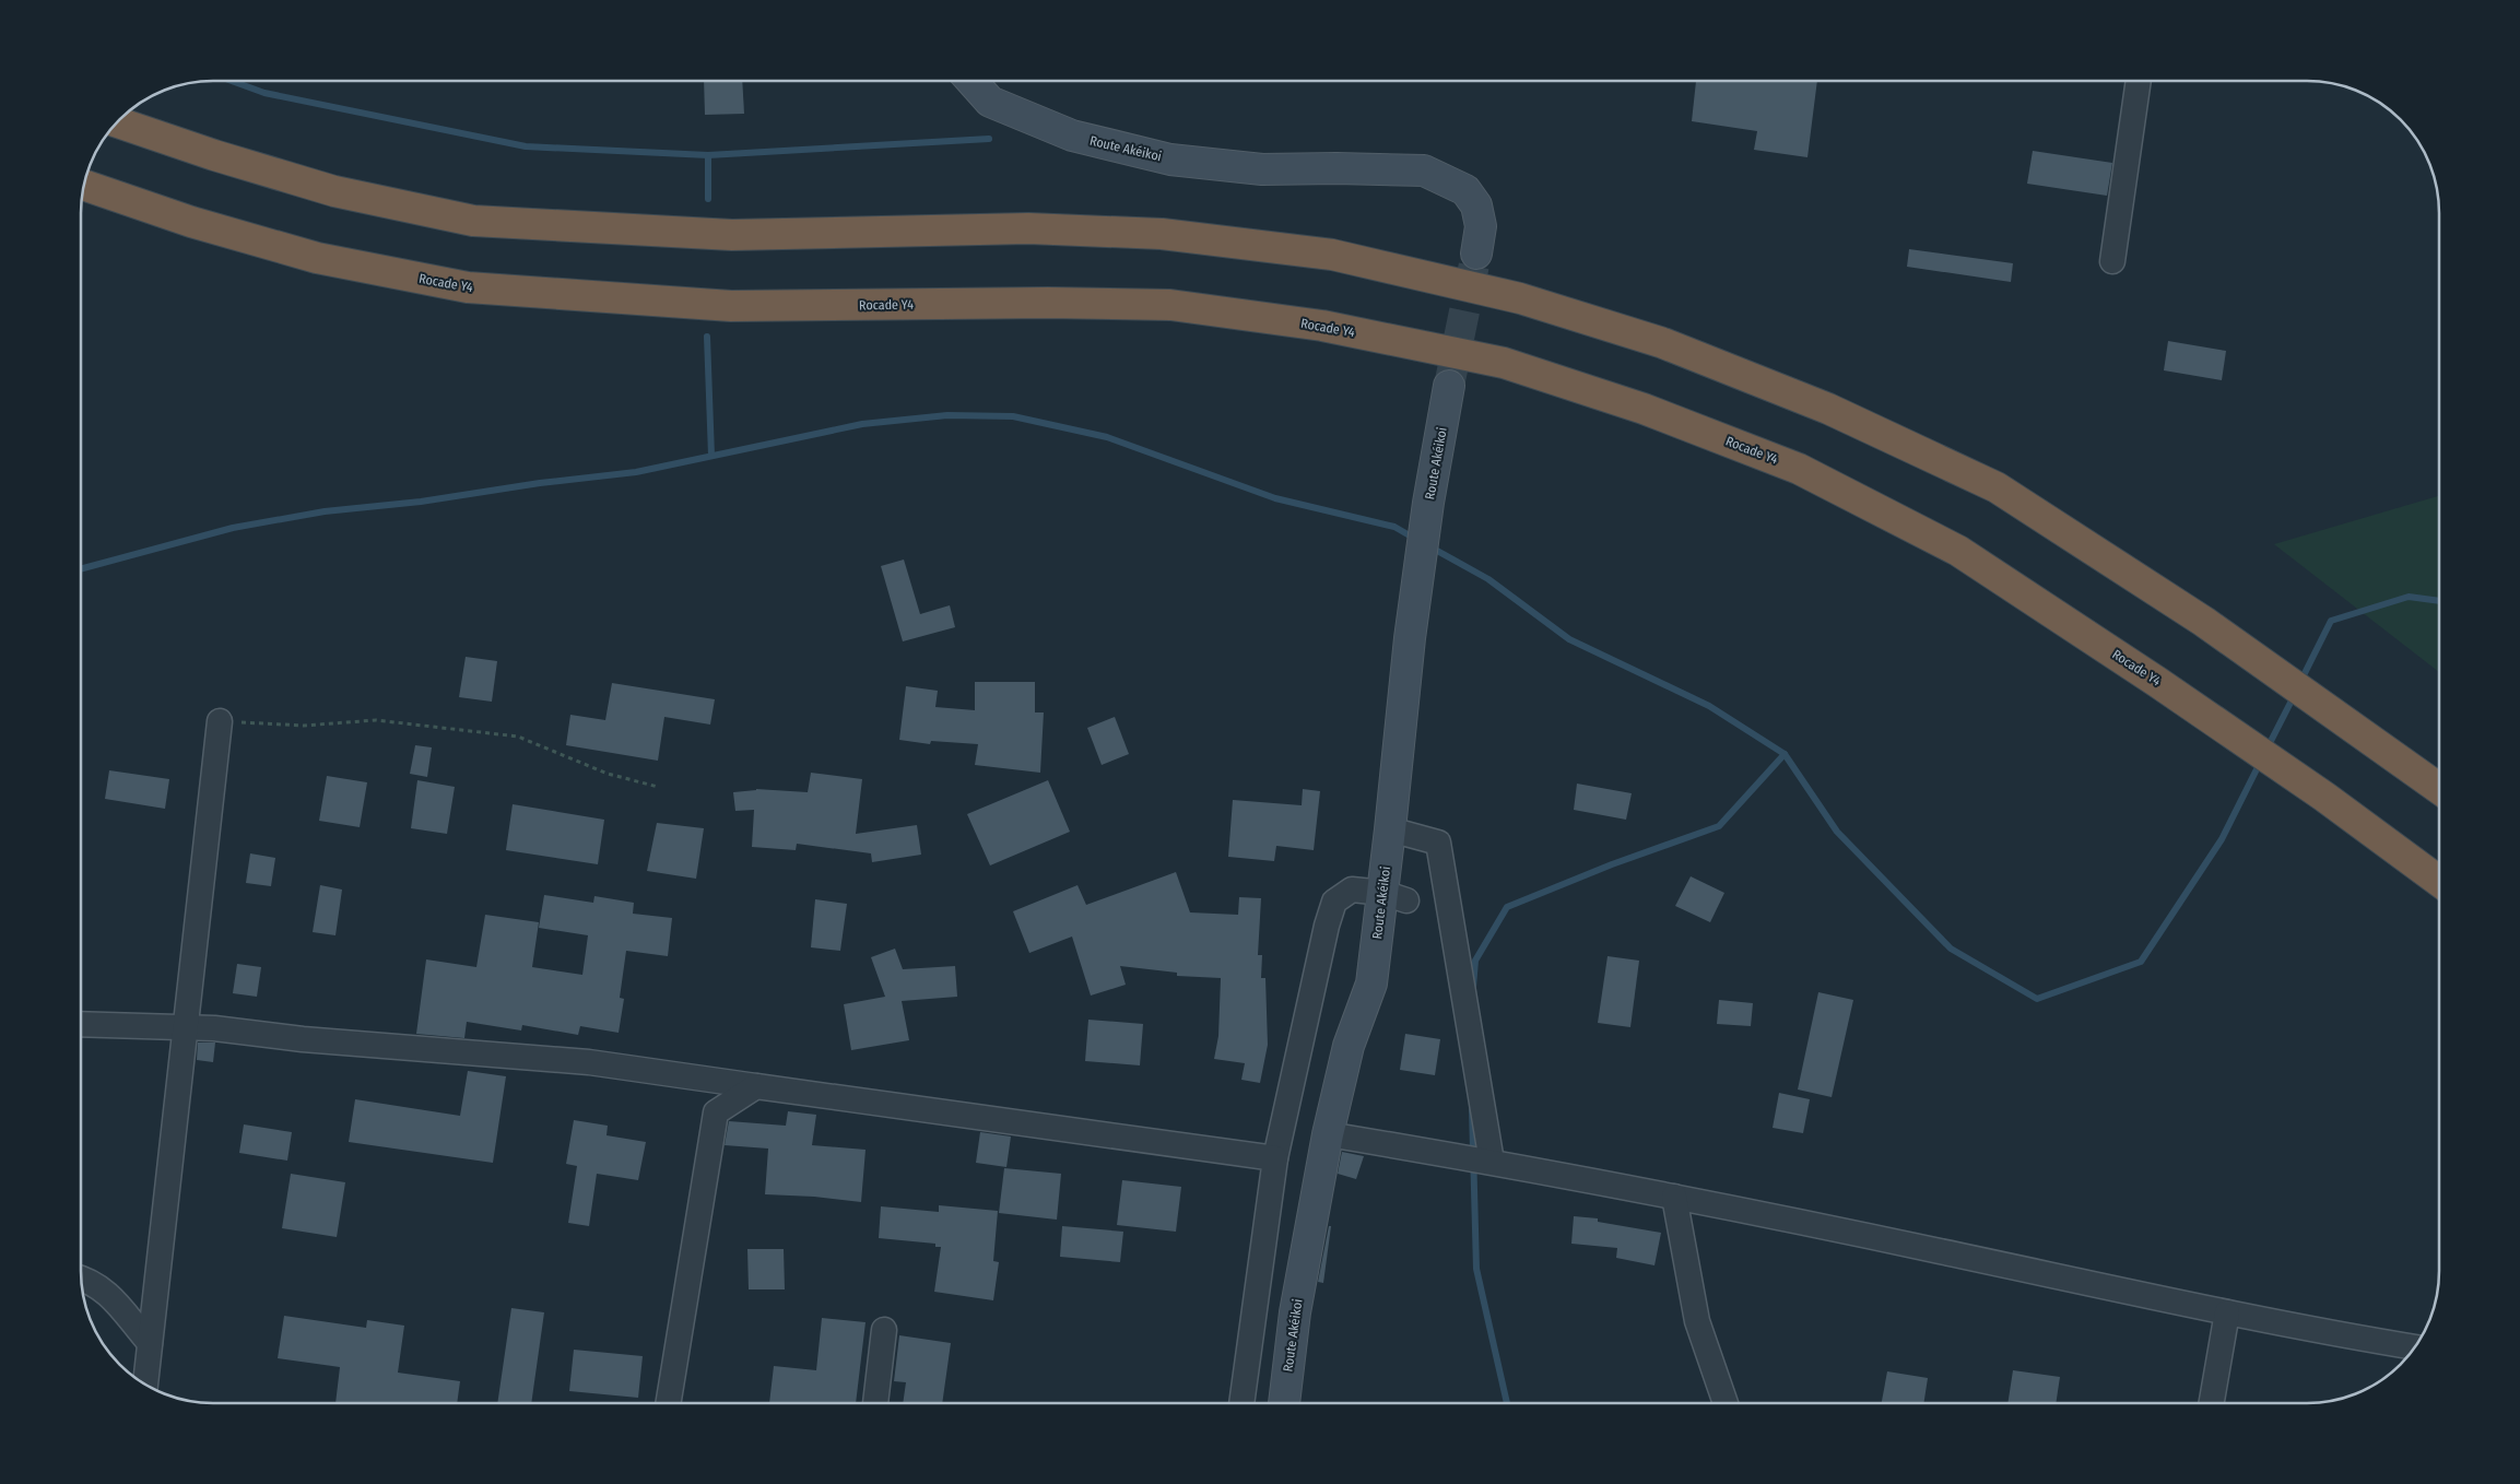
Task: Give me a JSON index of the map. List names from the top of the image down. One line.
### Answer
{"streets":{"highway":["Rocade Y4"],"street":["Route Akéikoi"]}}
